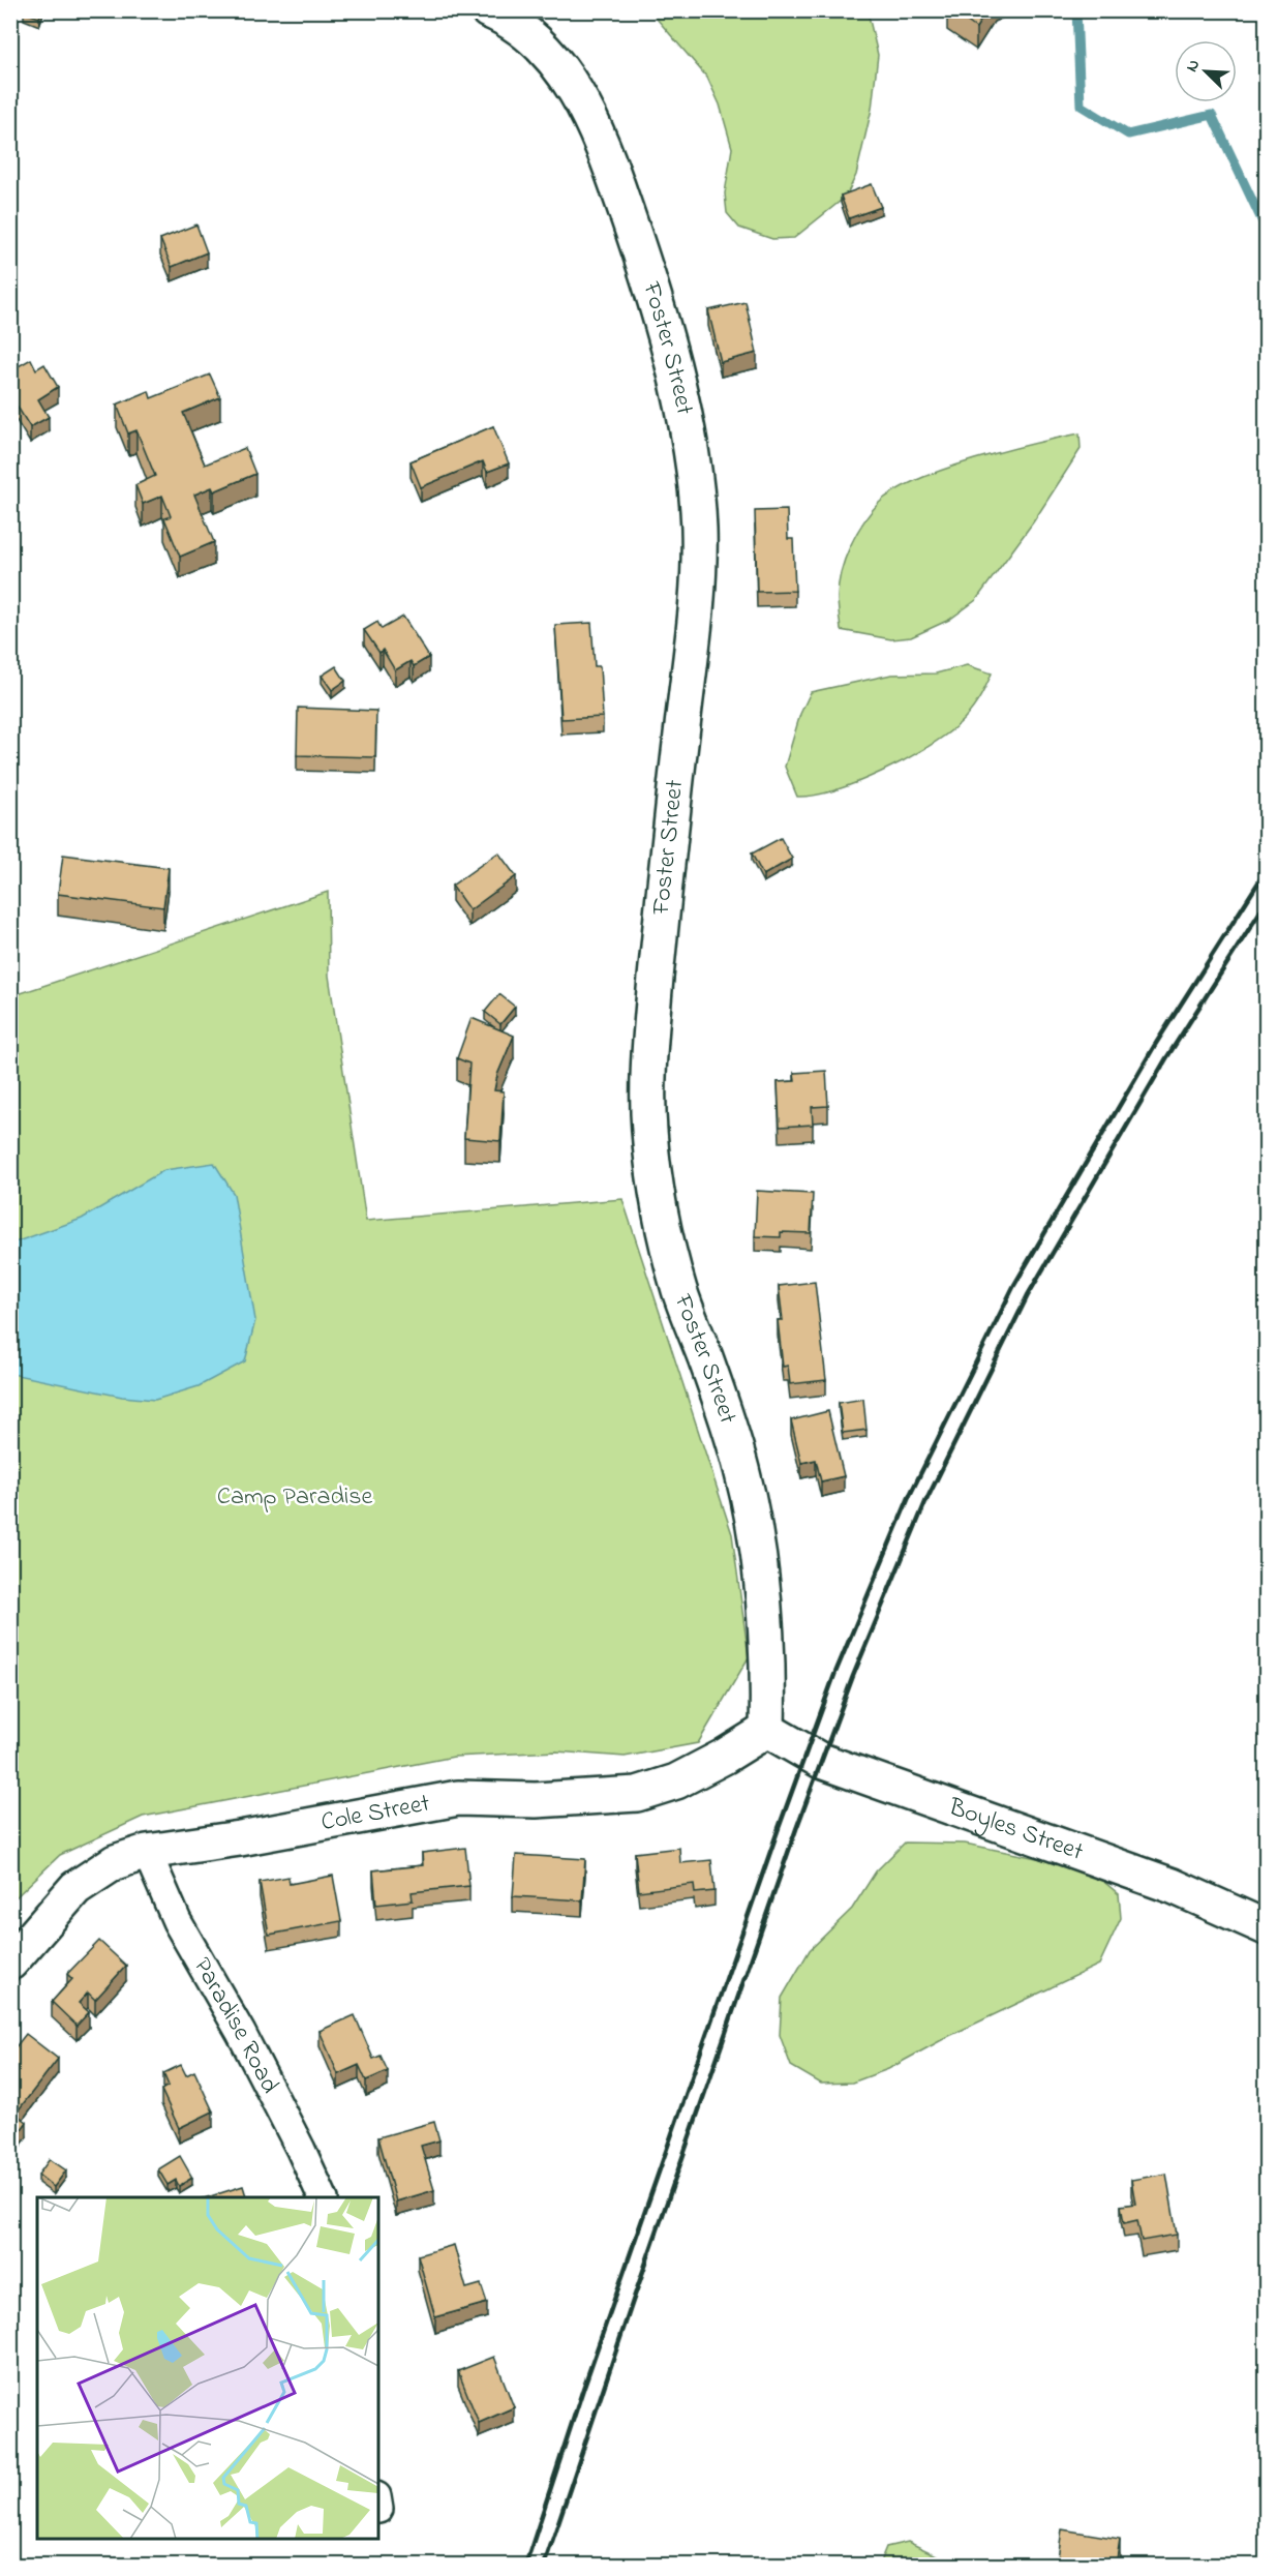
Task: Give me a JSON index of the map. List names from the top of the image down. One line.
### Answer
{"streets":{"street":["Foster Street","Cole Street","Boyles Street","Paradise Road"]},"crossings":[["Foster Street","Cole Street"],["Foster Street","Boyles Street"],["Cole Street","Boyles Street"],["Cole Street","Paradise Road"]],"parks":["Camp Paradise"],"north":"top left"}
